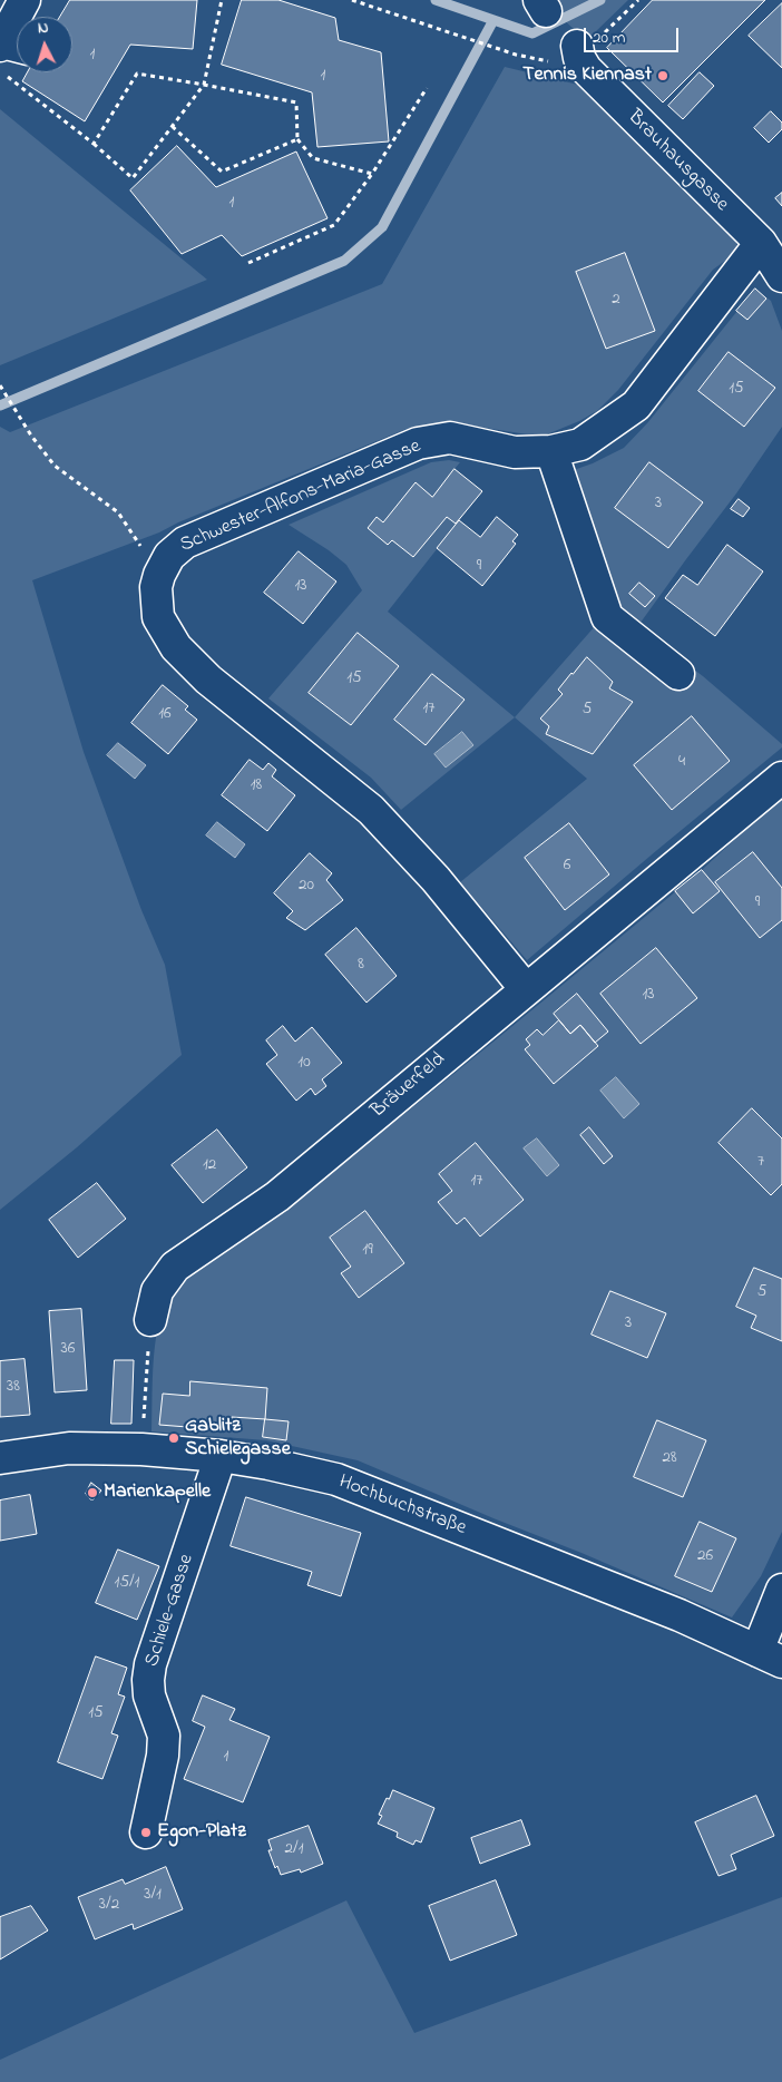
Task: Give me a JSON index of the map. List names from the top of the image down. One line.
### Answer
{"streets":{"street":["Brauhausgasse","Schwester-Alfons-Maria-Gasse","Bräuerfeld","Hochbuchstraße","Schiele-Gasse"]},"crossings":[["Brauhausgasse","Schwester-Alfons-Maria-Gasse"],["Schwester-Alfons-Maria-Gasse","Bräuerfeld"],["Hochbuchstraße","Schiele-Gasse"]],"places":["Tennis Kiennast","Gablitz Schielegasse","Marienkapelle","Egon-Platz"],"house_numbers":["1","1","1","2","15","3","9","13","15","17","5","16","4","18","6","20","9","8","13","10","7","12","17","19","5","3","36","38","28","26","15/1","15","1","2/1","3/1","3/2"],"scale_bar":"20 m","north":"top"}
